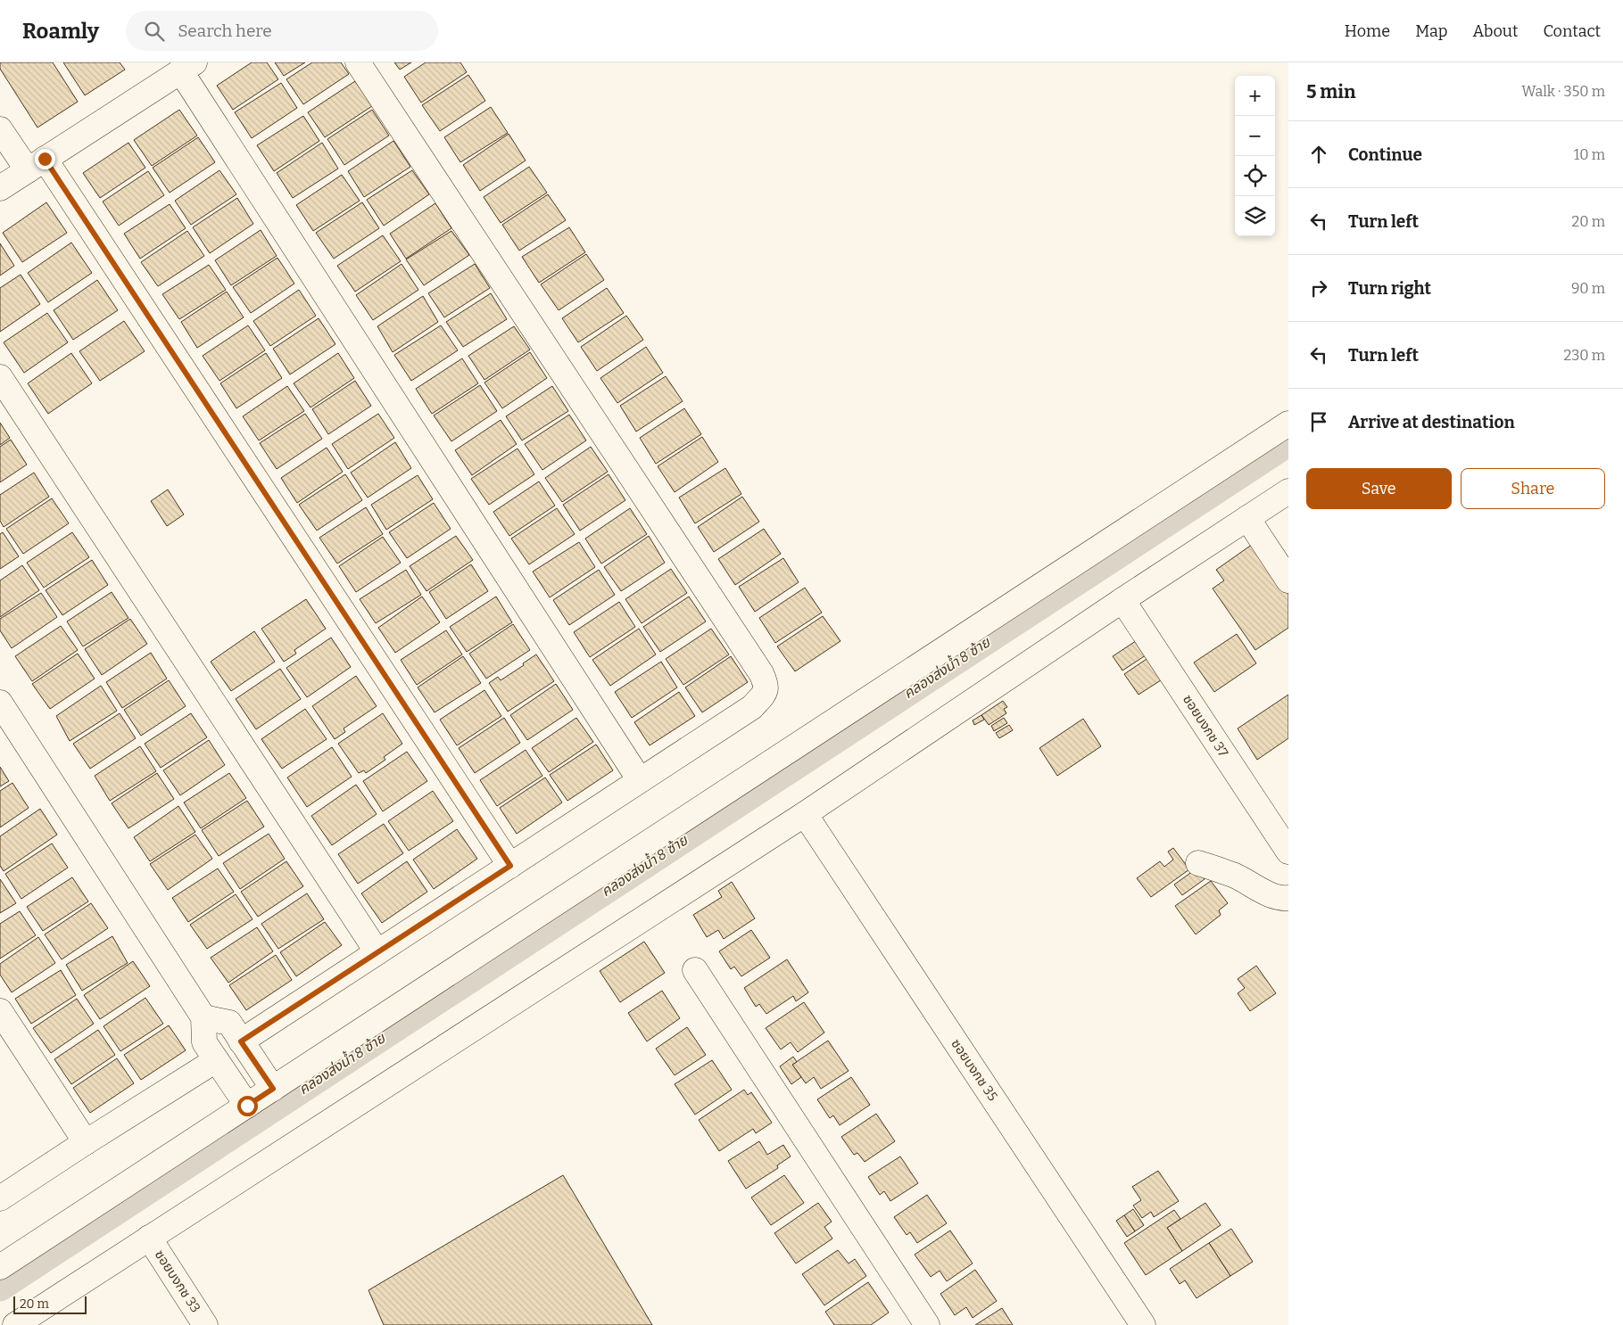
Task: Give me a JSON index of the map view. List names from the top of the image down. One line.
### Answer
{"streets":{"street":["ซอยบงกช 37","ซอยบงกช 35","ซอยบงกช 33"]},"water":["คลองส่งน้ำ 8 ซ้าย"],"scale_bar":"20 m","page":{"header":"Roamly","search":"Search here","nav":["Home","Map","About","Contact"],"heading":["5 min","Walk · 350 m"],"map_buttons":["+","−"],"list":[["Continue","10 m"],["Turn left","20 m"],["Turn right","90 m"],["Turn left","230 m"],"Arrive at destination"],"buttons":["Save","Share"],"scale":"20 m"}}
